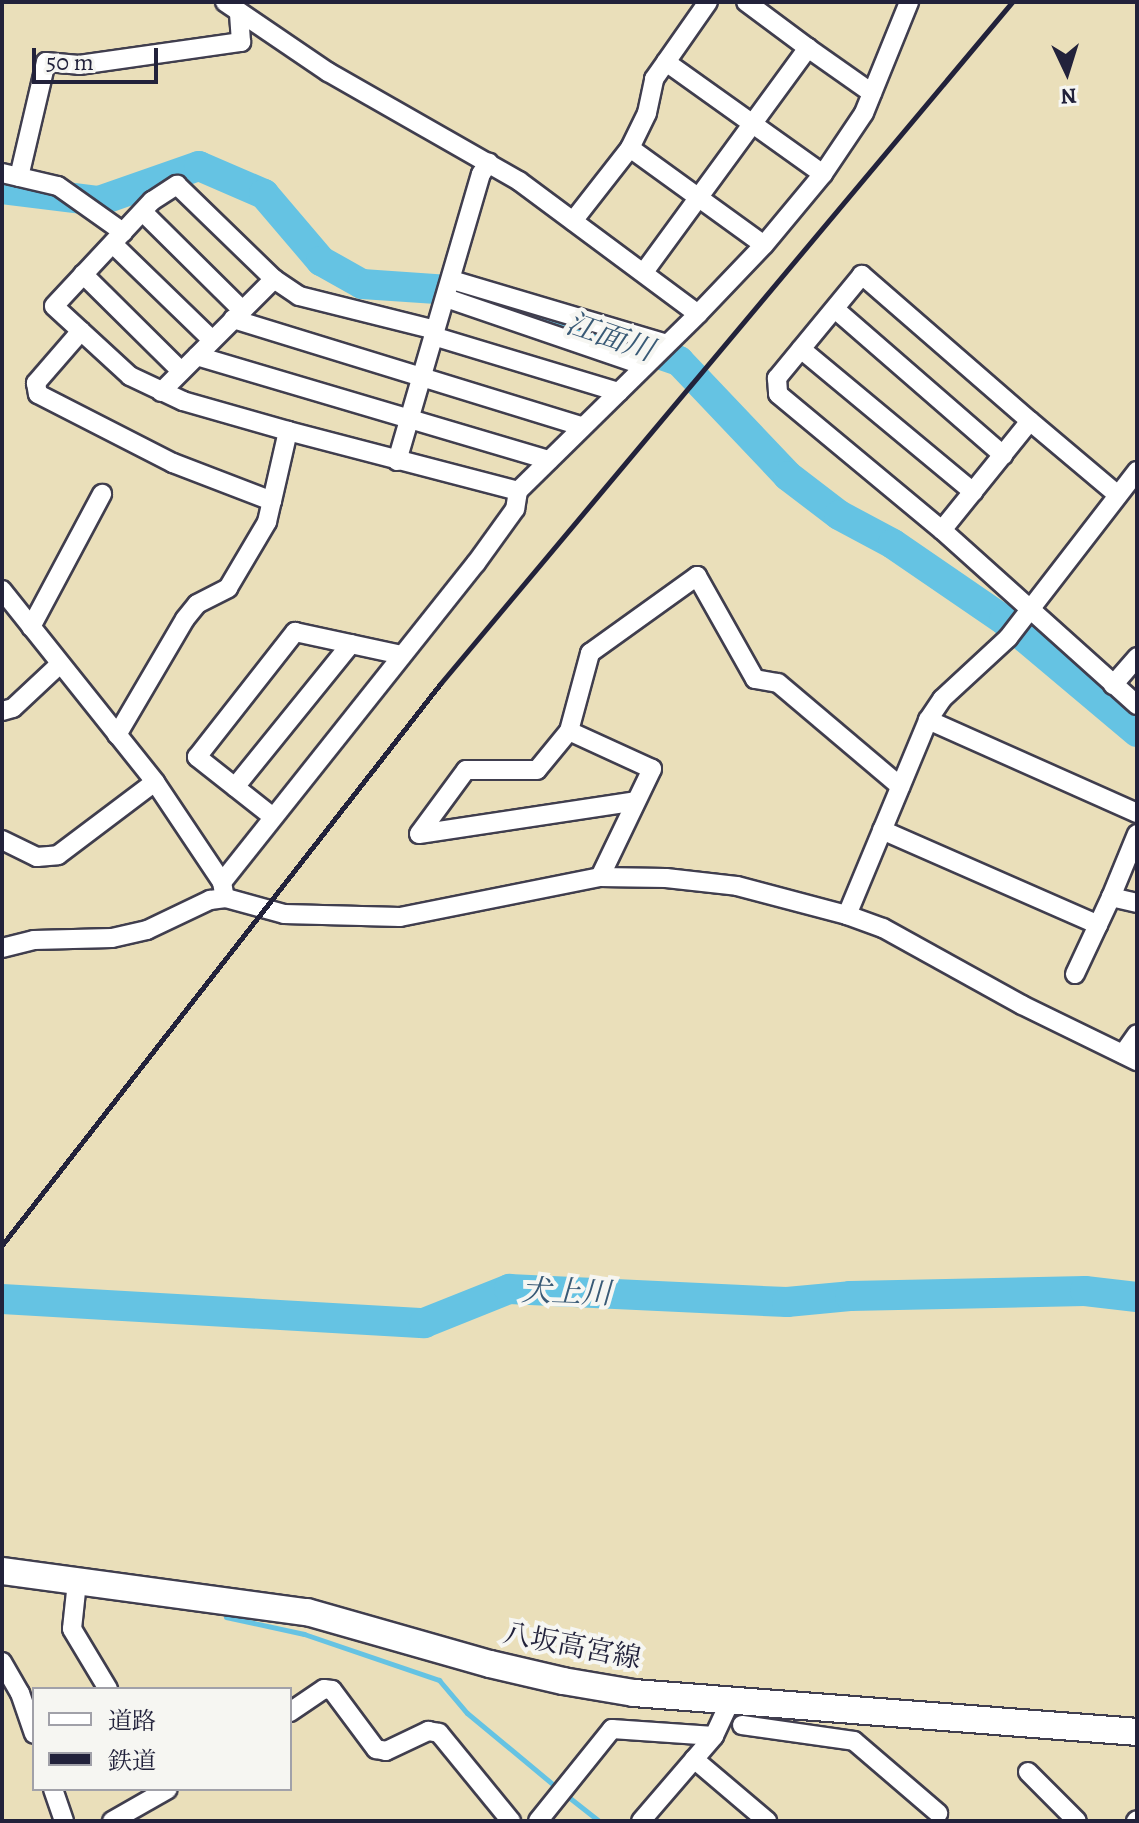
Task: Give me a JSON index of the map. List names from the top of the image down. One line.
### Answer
{"streets":{"main road":["八坂高宮線"]},"water":["江面川","犬上川"],"legend":["道路","鉄道"],"scale_bar":"50 m","north":"bottom"}
